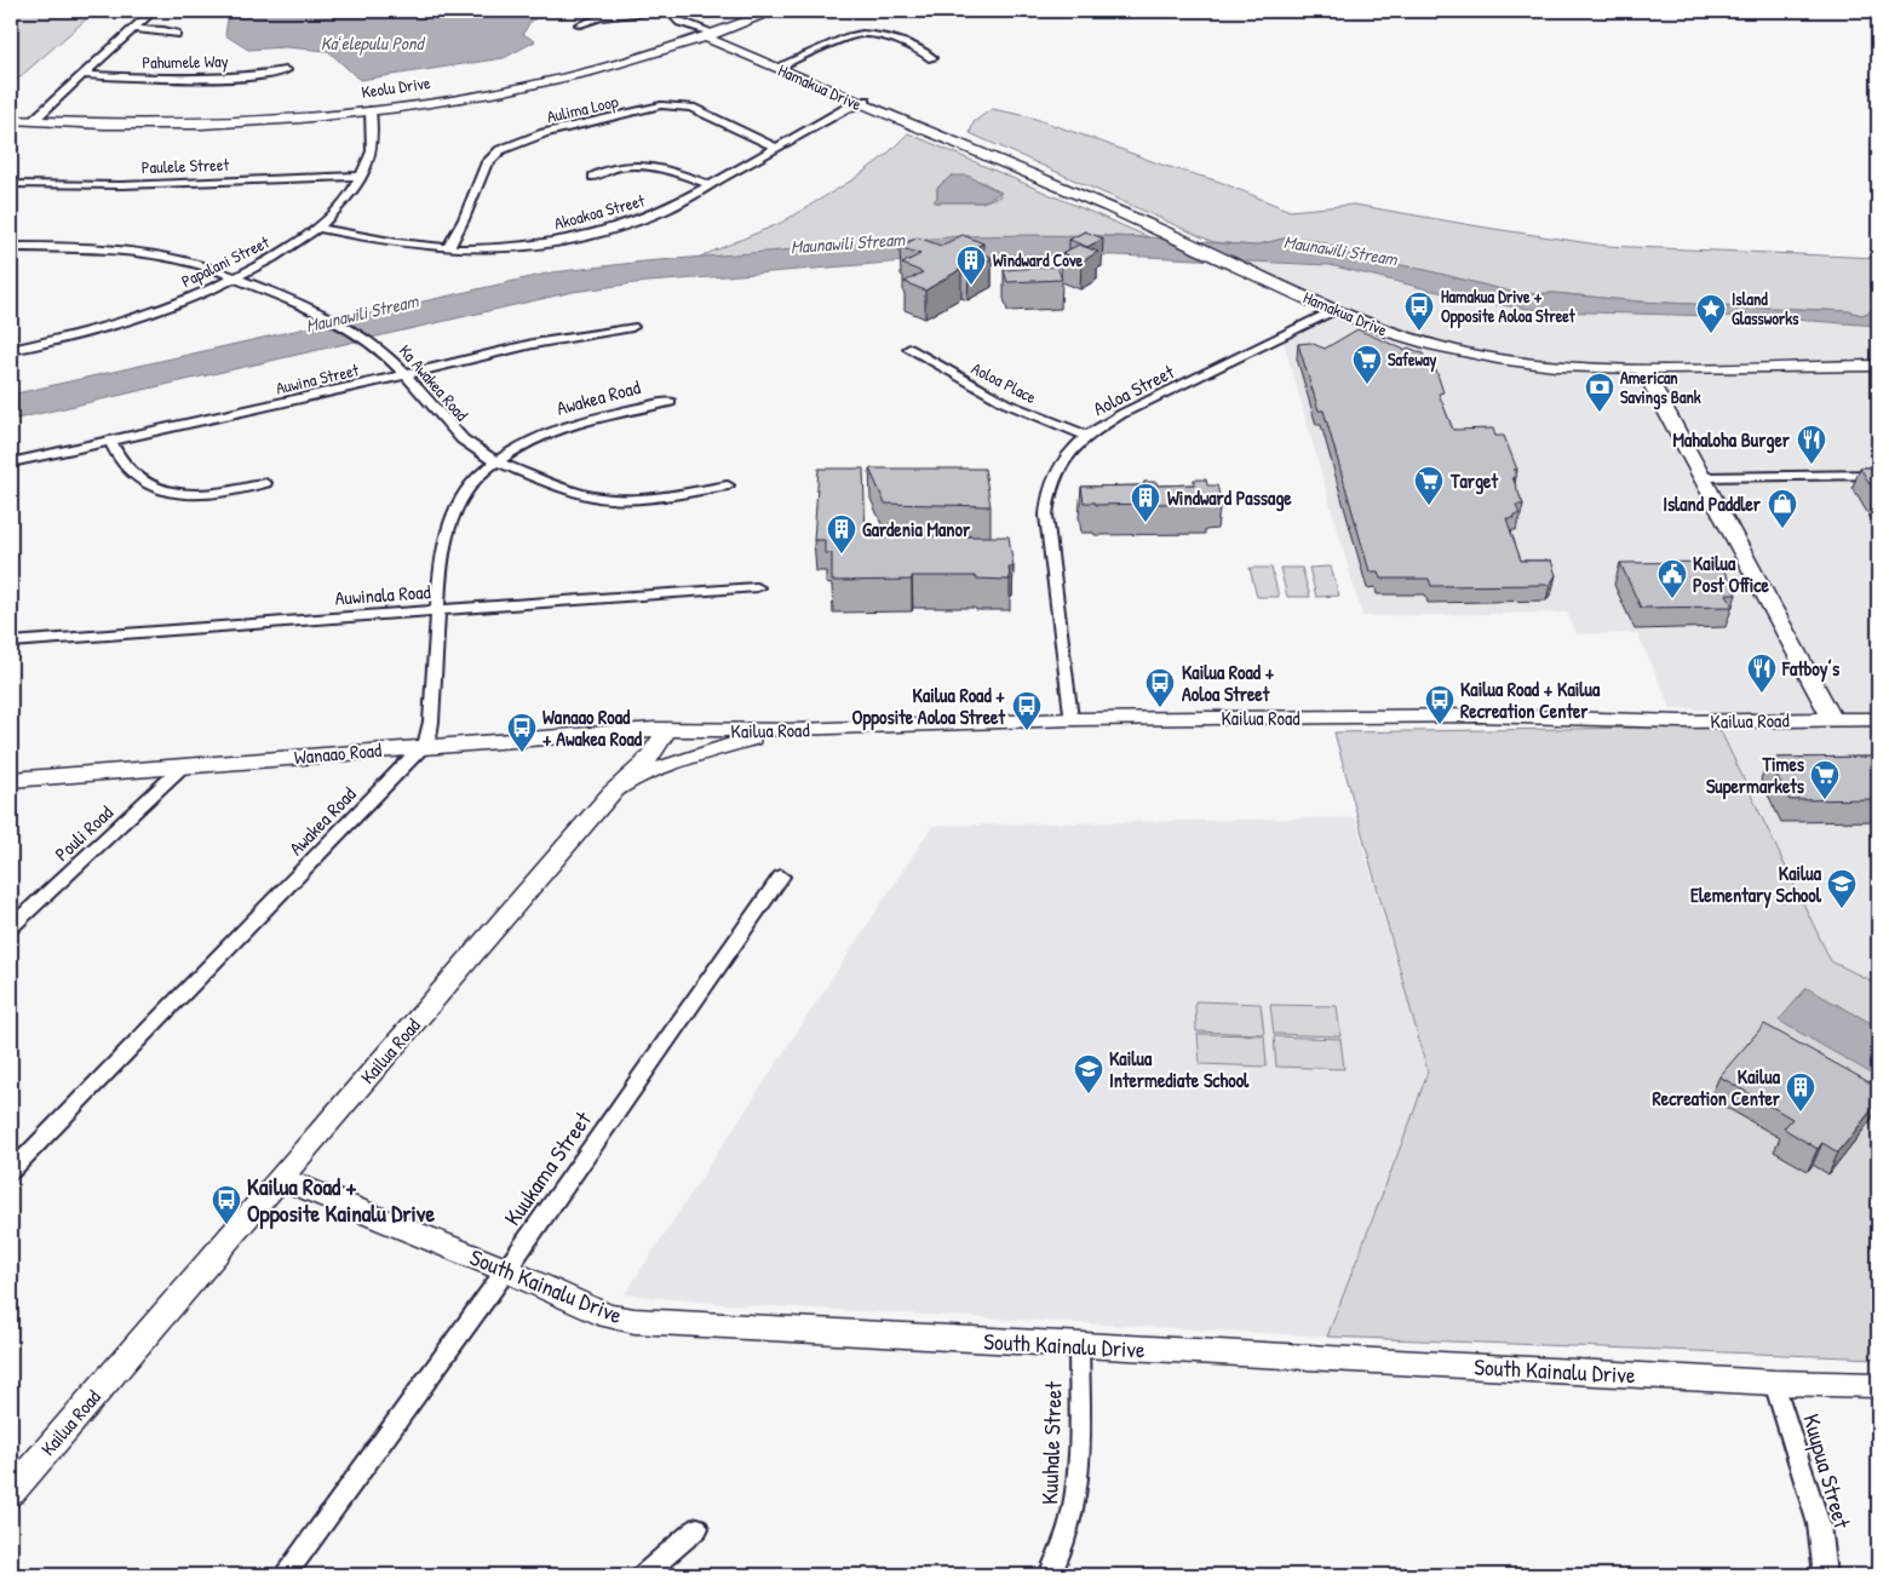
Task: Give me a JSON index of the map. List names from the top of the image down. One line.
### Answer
{"streets":{"street":["Pahumele Way","Keolu Drive","Hamakua Drive","Aulima Loop","Paulele Street","Akoakoa Street","Papalani Street","Auwina Street","Ka Awakea Road","Aoloa Place","Aoloa Street","Awakea Road","Auwinala Road","Kailua Road","Wanaao Road","Pouli Road","Kuukama Street","South Kainalu Drive","Kuuhale Street","Kuupua Street"]},"crossings":[["Keolu Drive","Hamakua Drive"],["Keolu Drive","Papalani Street"],["Hamakua Drive","Akoakoa Street"],["Hamakua Drive","Aoloa Street"],["Aulima Loop","Akoakoa Street"],["Paulele Street","Papalani Street"],["Akoakoa Street","Papalani Street"],["Papalani Street","Ka Awakea Road"],["Auwina Street","Ka Awakea Road"],["Ka Awakea Road","Awakea Road"],["Aoloa Place","Aoloa Street"],["Aoloa Street","Kailua Road"],["Awakea Road","Auwinala Road"],["Awakea Road","Wanaao Road"],["Kailua Road","Wanaao Road"],["Kailua Road","South Kainalu Drive"],["Wanaao Road","Pouli Road"],["Kuukama Street","South Kainalu Drive"],["South Kainalu Drive","Kuuhale Street"],["South Kainalu Drive","Kuupua Street"]],"water":["Kaʻelepulu Pond","Maunawili Stream"],"places":{"building":["Windward Cove","Windward Passage","Gardenia Manor","Kailua Recreation Center"],"bus stop":["Hamakua Drive + Opposite Aoloa Street","Kailua Road + Aoloa Street","Kailua Road + Kailua Recreation Center","Kailua Road + Opposite Aoloa Street","Wanaao Road + Awakea Road","Kailua Road + Opposite Kainalu Drive"],"place":["Island Glassworks"],"supermarket":["Safeway","Target","Times Supermarkets"],"bank":["American Savings Bank"],"restaurant":["Mahaloha Burger","Fatboy’s"],"shop":["Island Paddler"],"public building":["Kailua Post Office"],"school or university":["Kailua Elementary School","Kailua Intermediate School"]}}
